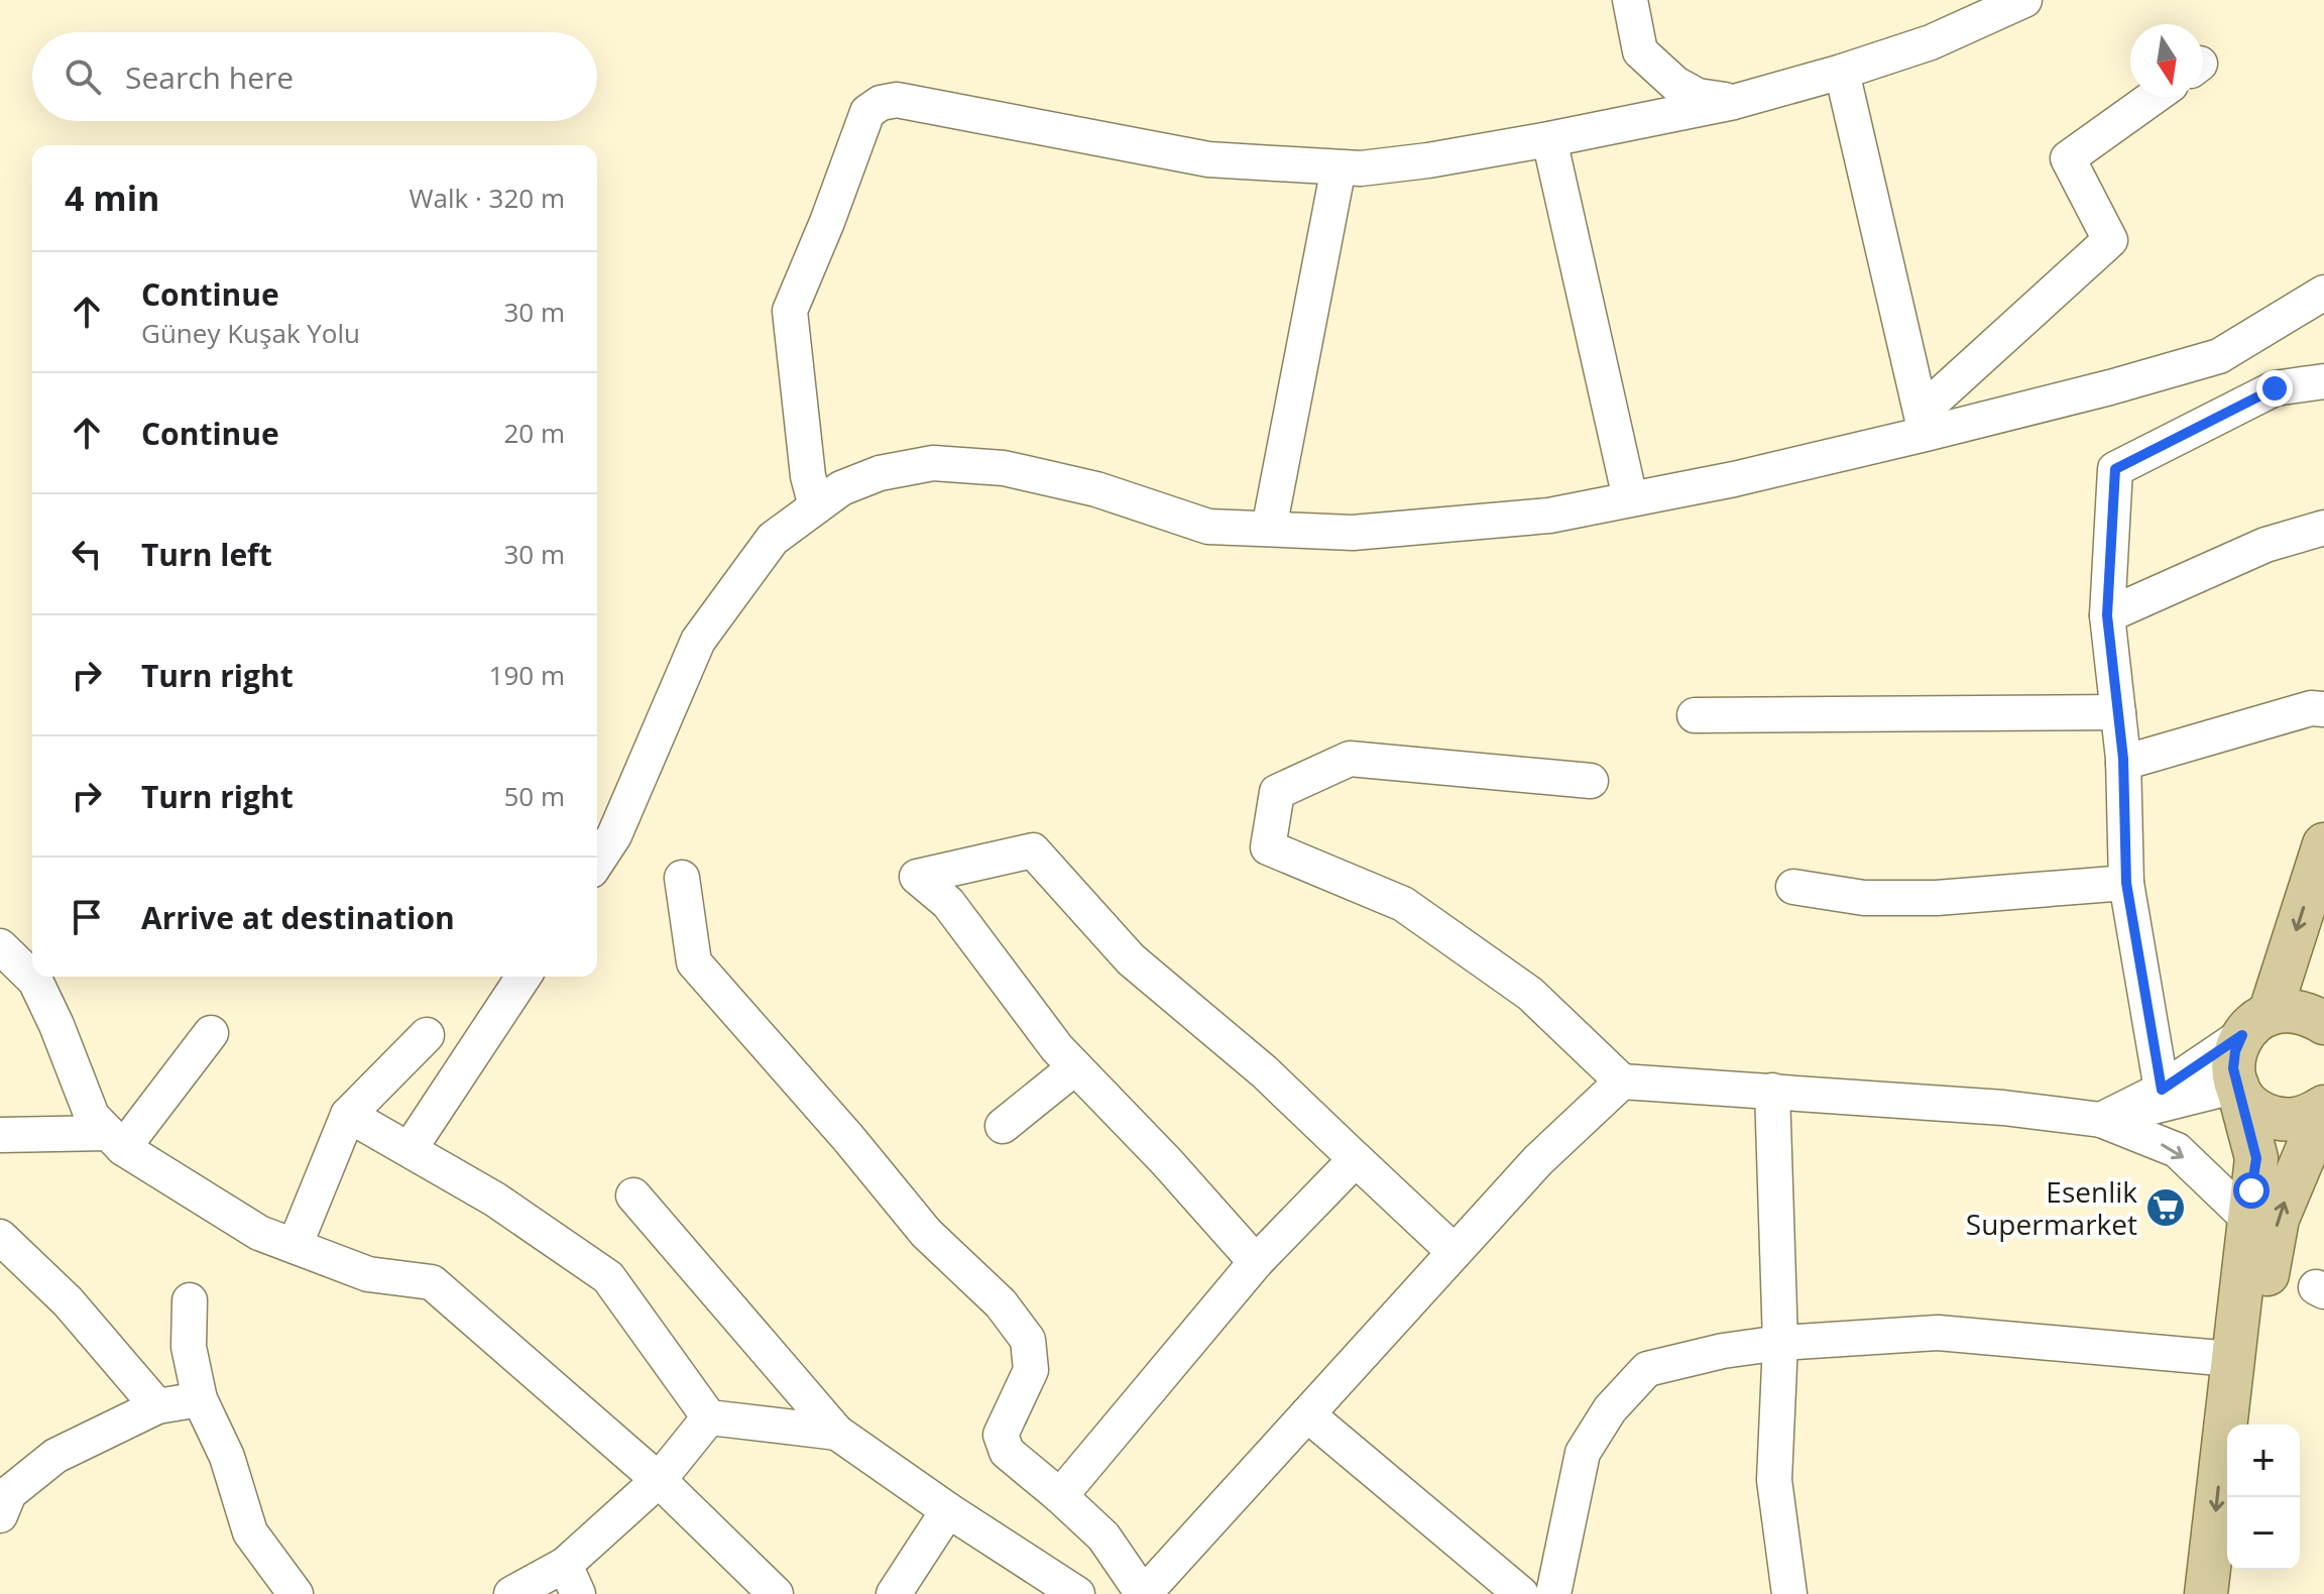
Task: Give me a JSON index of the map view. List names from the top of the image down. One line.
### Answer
{"places":{"supermarket":["Esenlik Supermarket"]},"north":"bottom","page":{"search":"Search here","heading":["4 min","Walk · 320 m"],"list":[["Continue","Güney Kuşak Yolu","30 m"],["Continue","20 m"],["Turn left","30 m"],["Turn right","190 m"],["Turn right","50 m"],"Arrive at destination"],"map_buttons":["+","−"]}}
